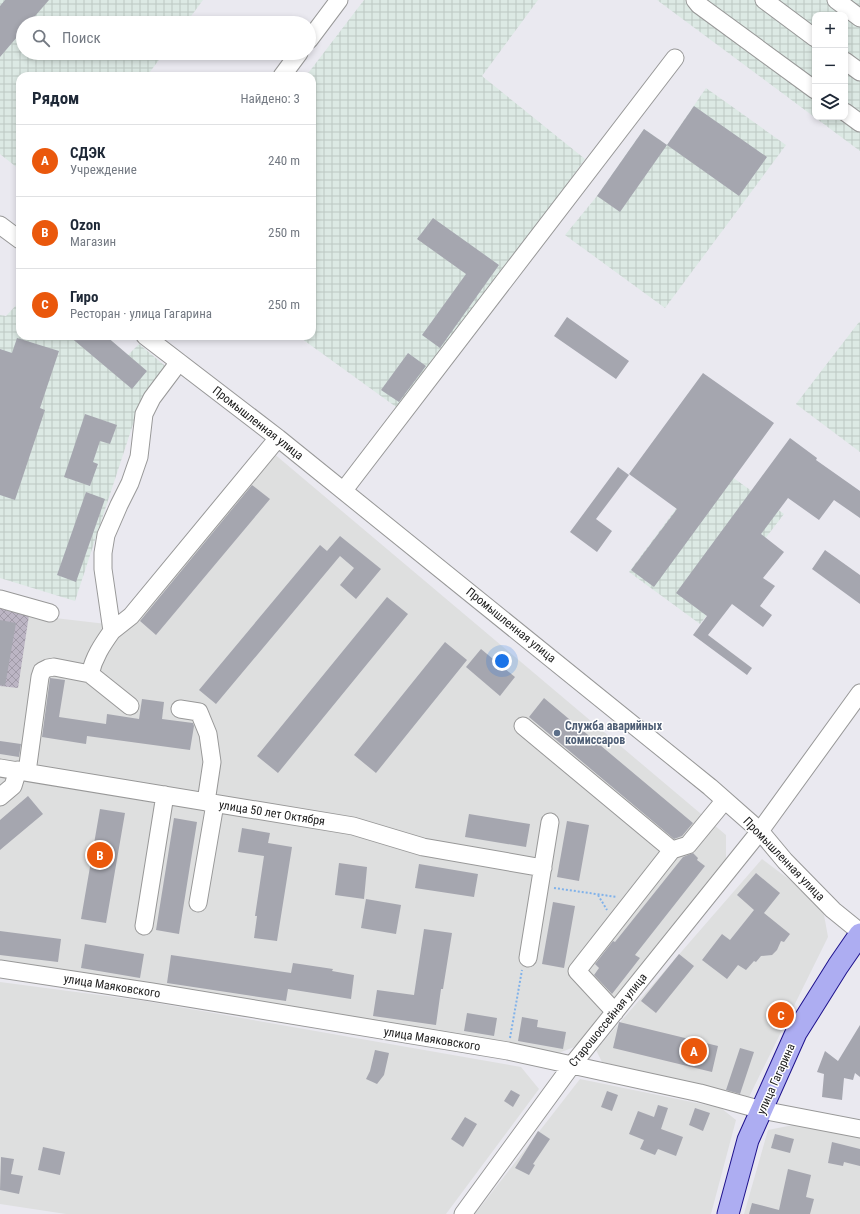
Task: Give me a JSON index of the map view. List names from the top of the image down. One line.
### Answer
{"streets":{"main road":["улица Гагарина"],"street":["Промышленная улица","улица 50 лет Октября","улица Маяковского","Старошоссейная улица"]},"crossings":[["Промышленная улица","Старошоссейная улица"],["Промышленная улица","улица Гагарина"],["улица Маяковского","Старошоссейная улица"],["улица Маяковского","улица Гагарина"]],"places":["Служба аварийных комиссаров"],"page":{"map_buttons":["+","−"],"search":"Поиск","heading":["Рядом","Найдено: 3"],"list":[{"mark":"A","name":"СДЭК","note":"Учреждение","value":"240 m"},{"mark":"B","name":"Ozon","note":"Магазин","value":"250 m"},{"mark":"C","name":"Гиро","note":"Ресторан · улица Гагарина","value":"250 m"}],"pins":["B","C","A"]}}
